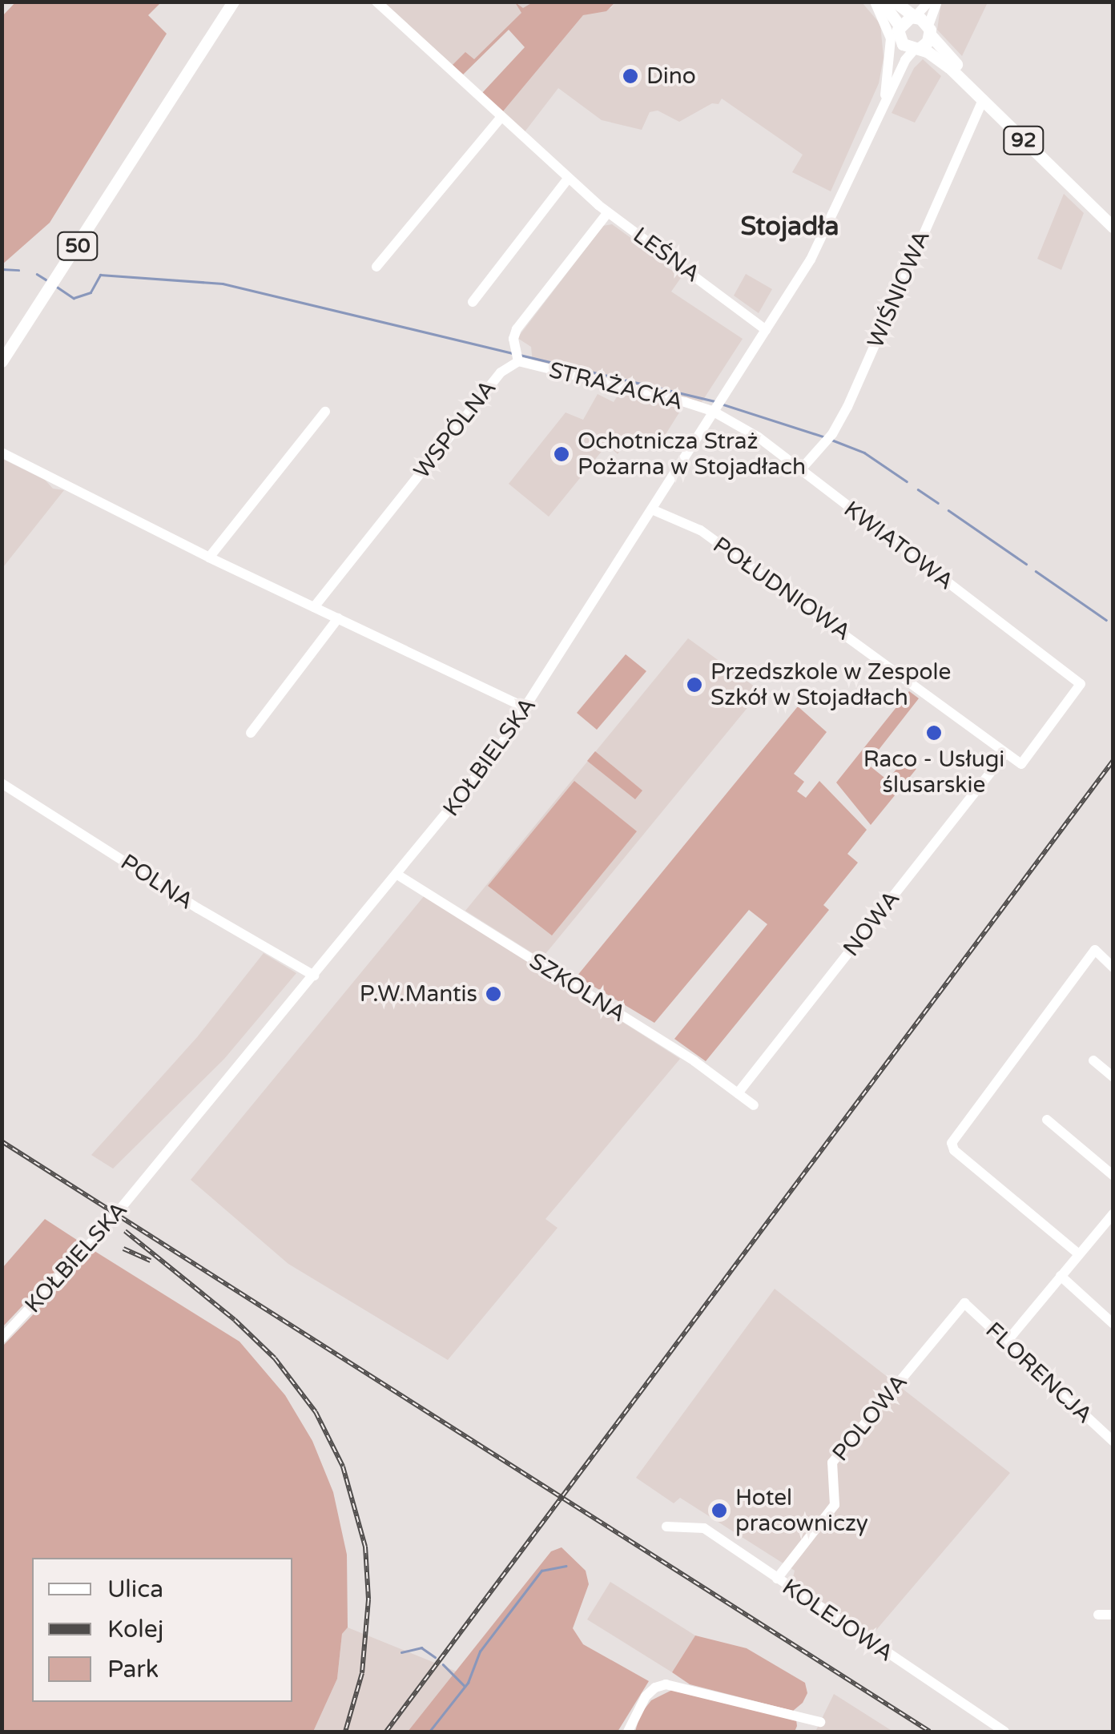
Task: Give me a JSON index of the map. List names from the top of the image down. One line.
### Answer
{"streets":{"main road":["92","50"],"street":["LEŚNA","WIŚNIOWA","STRAŻACKA","WSPÓLNA","KWIATOWA","POŁUDNIOWA","KOŁBIELSKA","POLNA","NOWA","SZKOLNA","FLORENCJA","POLOWA","KOLEJOWA"]},"crossings":[["92","WIŚNIOWA"],["92","KOŁBIELSKA"],["LEŚNA","KOŁBIELSKA"],["WIŚNIOWA","KWIATOWA"],["STRAŻACKA","WSPÓLNA"],["STRAŻACKA","KWIATOWA"],["STRAŻACKA","KOŁBIELSKA"],["KWIATOWA","POŁUDNIOWA"],["KWIATOWA","KOŁBIELSKA"],["POŁUDNIOWA","KOŁBIELSKA"],["POŁUDNIOWA","NOWA"],["KOŁBIELSKA","POLNA"],["KOŁBIELSKA","SZKOLNA"],["NOWA","SZKOLNA"],["FLORENCJA","POLOWA"],["POLOWA","KOLEJOWA"]],"districts":["Stojadła"],"places":["Dino","Ochotnicza Straż Pożarna w Stojadłach","Przedszkole w Zespole Szkół w Stojadłach","Raco - Usługi ślusarskie","P.W.Mantis","Hotel pracowniczy"],"legend":["Ulica","Kolej","Park"]}
